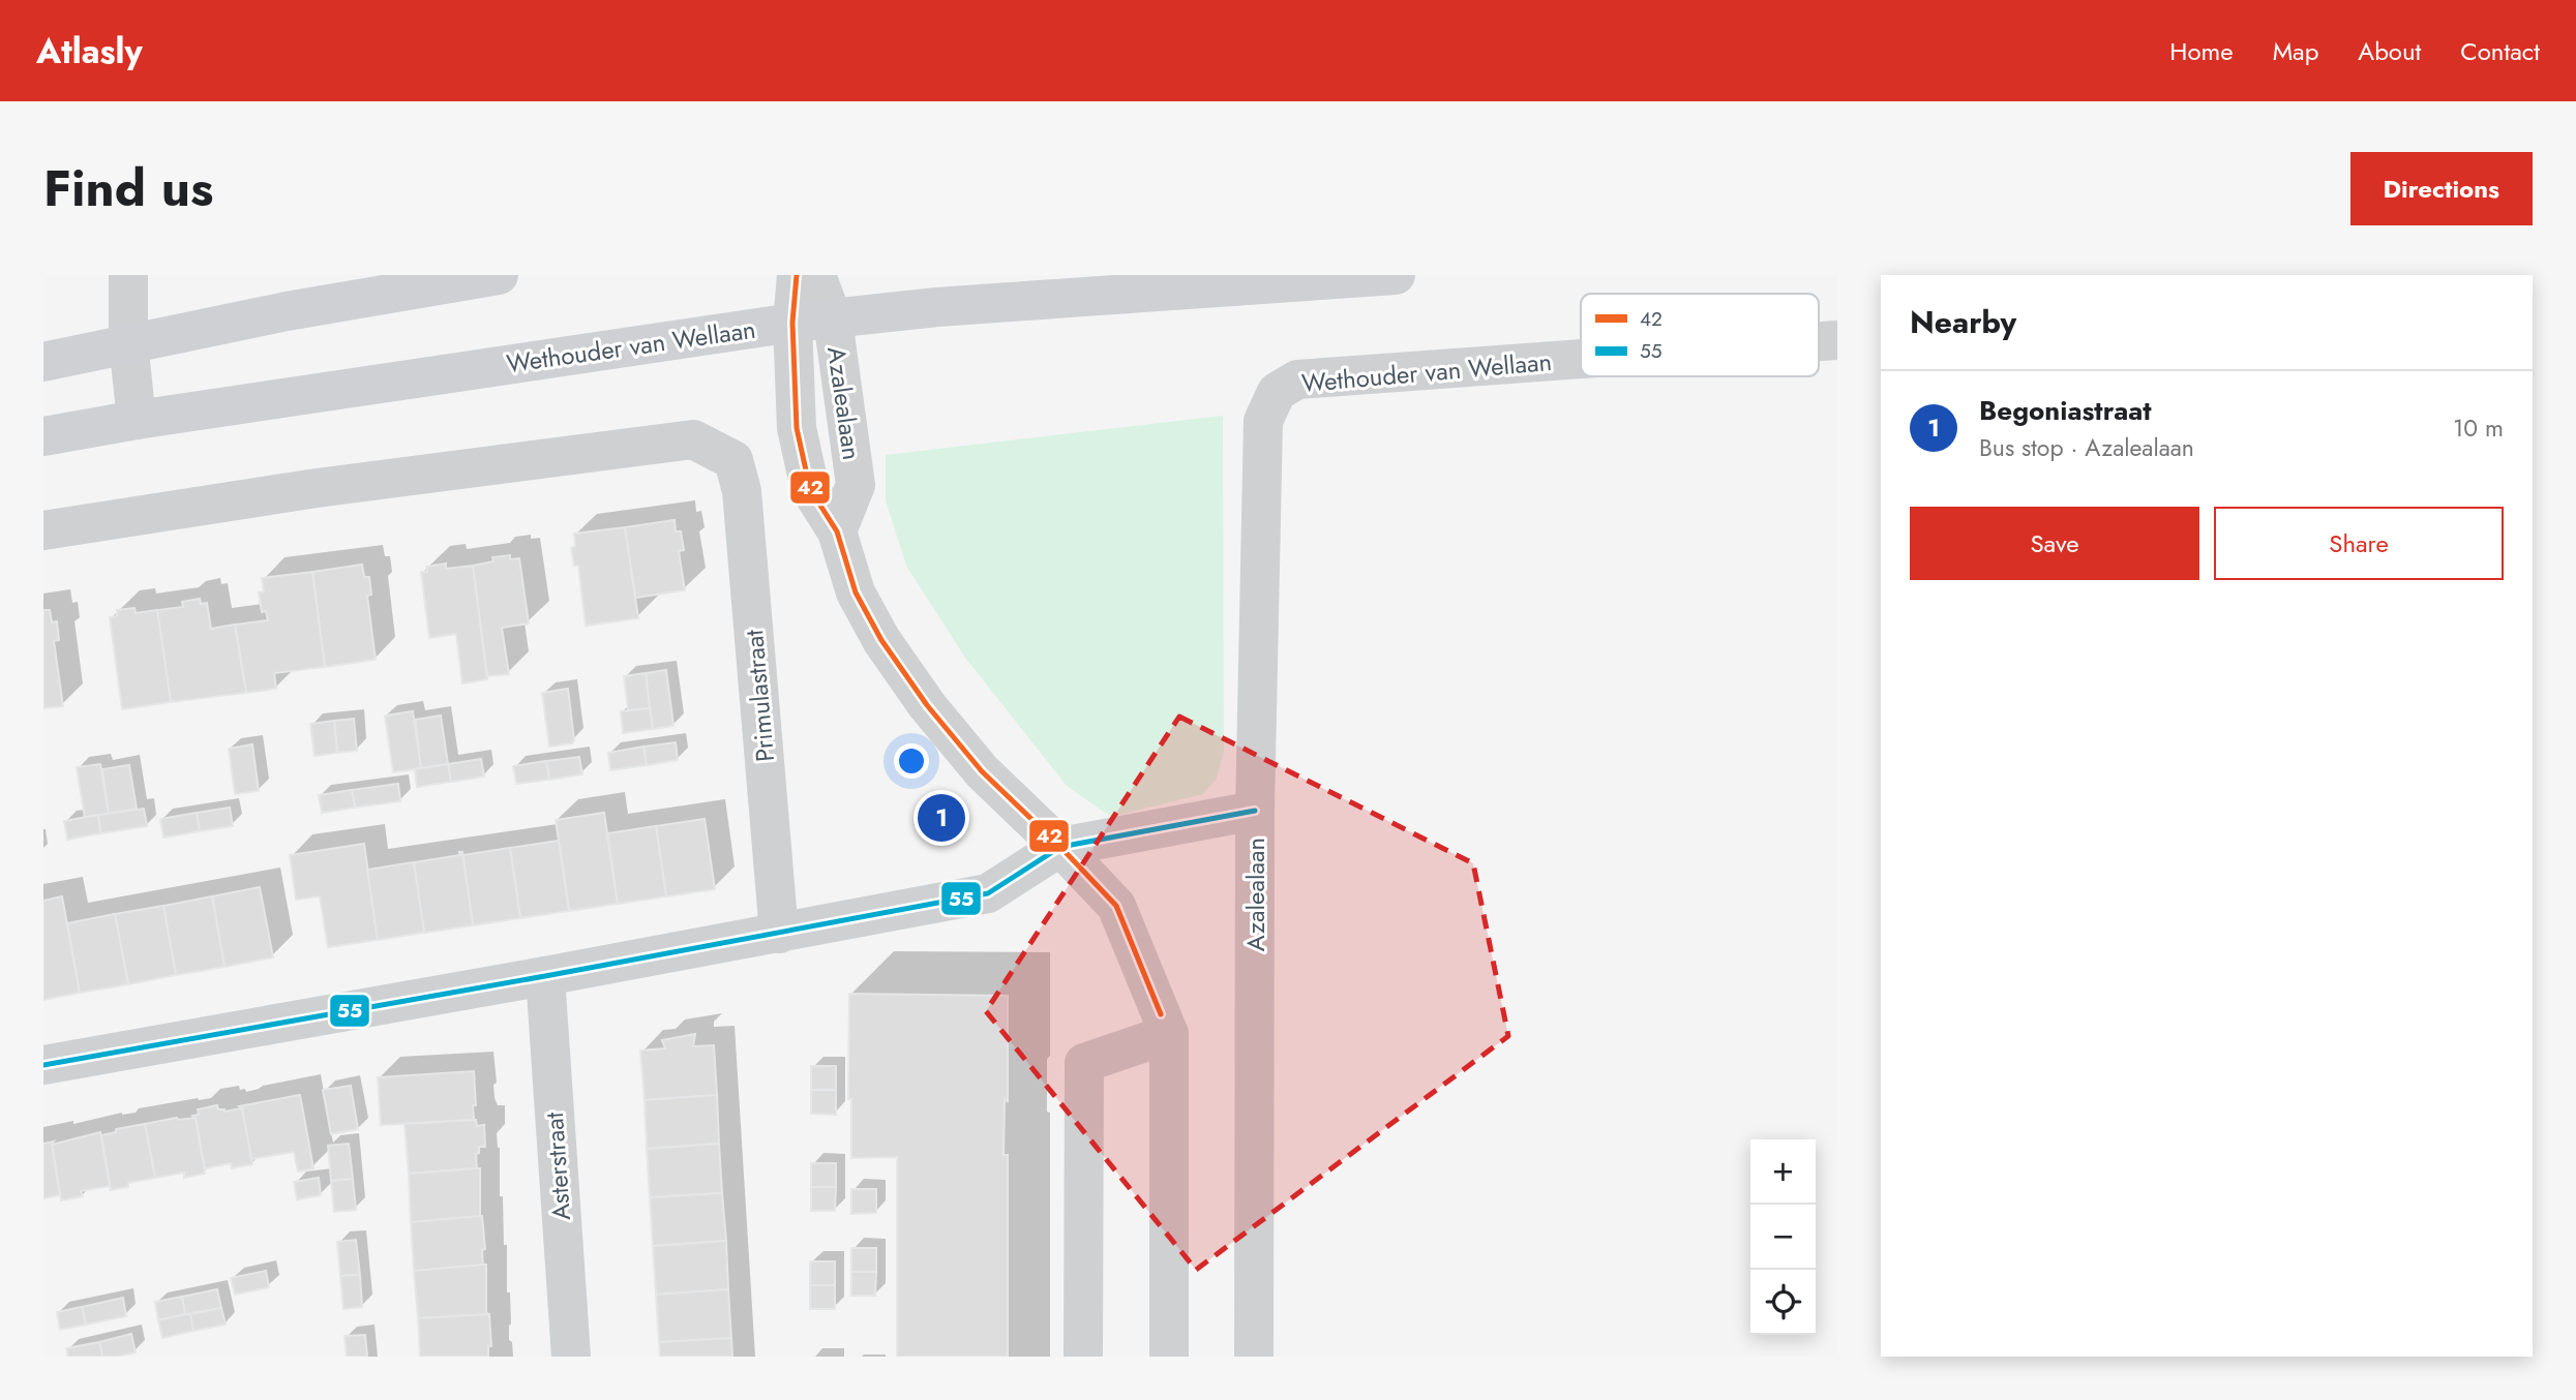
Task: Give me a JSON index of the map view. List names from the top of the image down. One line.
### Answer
{"streets":{"main road":["Wethouder van Wellaan"],"street":["Azalealaan","Primulastraat","Asterstraat"]},"crossings":[["Wethouder van Wellaan","Azalealaan"]],"lines":["transit line 42","transit line 55"],"legend":["42","55"],"page":{"header":"Atlasly","nav":["Home","Map","About","Contact"],"title":"Find us","buttons":["Directions",["Save","Share"]],"heading":"Nearby","list":[{"mark":"1","name":"Begoniastraat","note":"Bus stop · Azalealaan","value":"10 m"}],"pins":"1","map_buttons":["+","−"]}}
